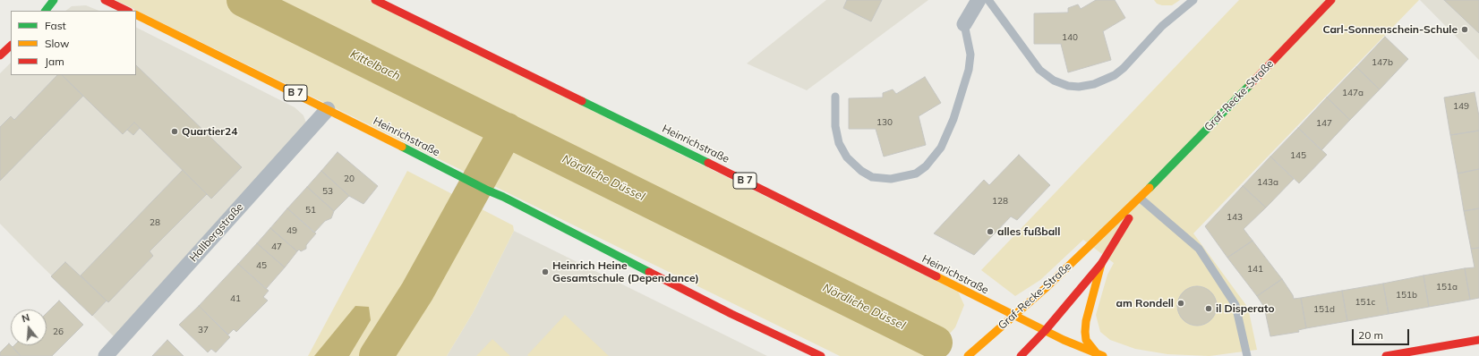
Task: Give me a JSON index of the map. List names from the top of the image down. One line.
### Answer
{"streets":{"main road":["B 7","Graf-Recke-Straße","Heinrichstraße"],"street":["Hallbergstraße"]},"crossings":[["Graf-Recke-Straße","Heinrichstraße"],["Heinrichstraße","Hallbergstraße"]],"water":["Kittelbach","Nördliche Düssel"],"places":["Carl-Sonnenschein-Schule","Quartier24","alles fußball","Heinrich Heine Gesamtschule (Dependance)","am Rondell","il Disperato"],"house_numbers":["140","147b","147a","149","130","147","145","20","143a","53","128","51","143","28","49","47","45","141","151a","151b","41","151c","151d","37","26"],"legend":["Fast","Slow","Jam"],"scale_bar":"20 m","north":"top"}
